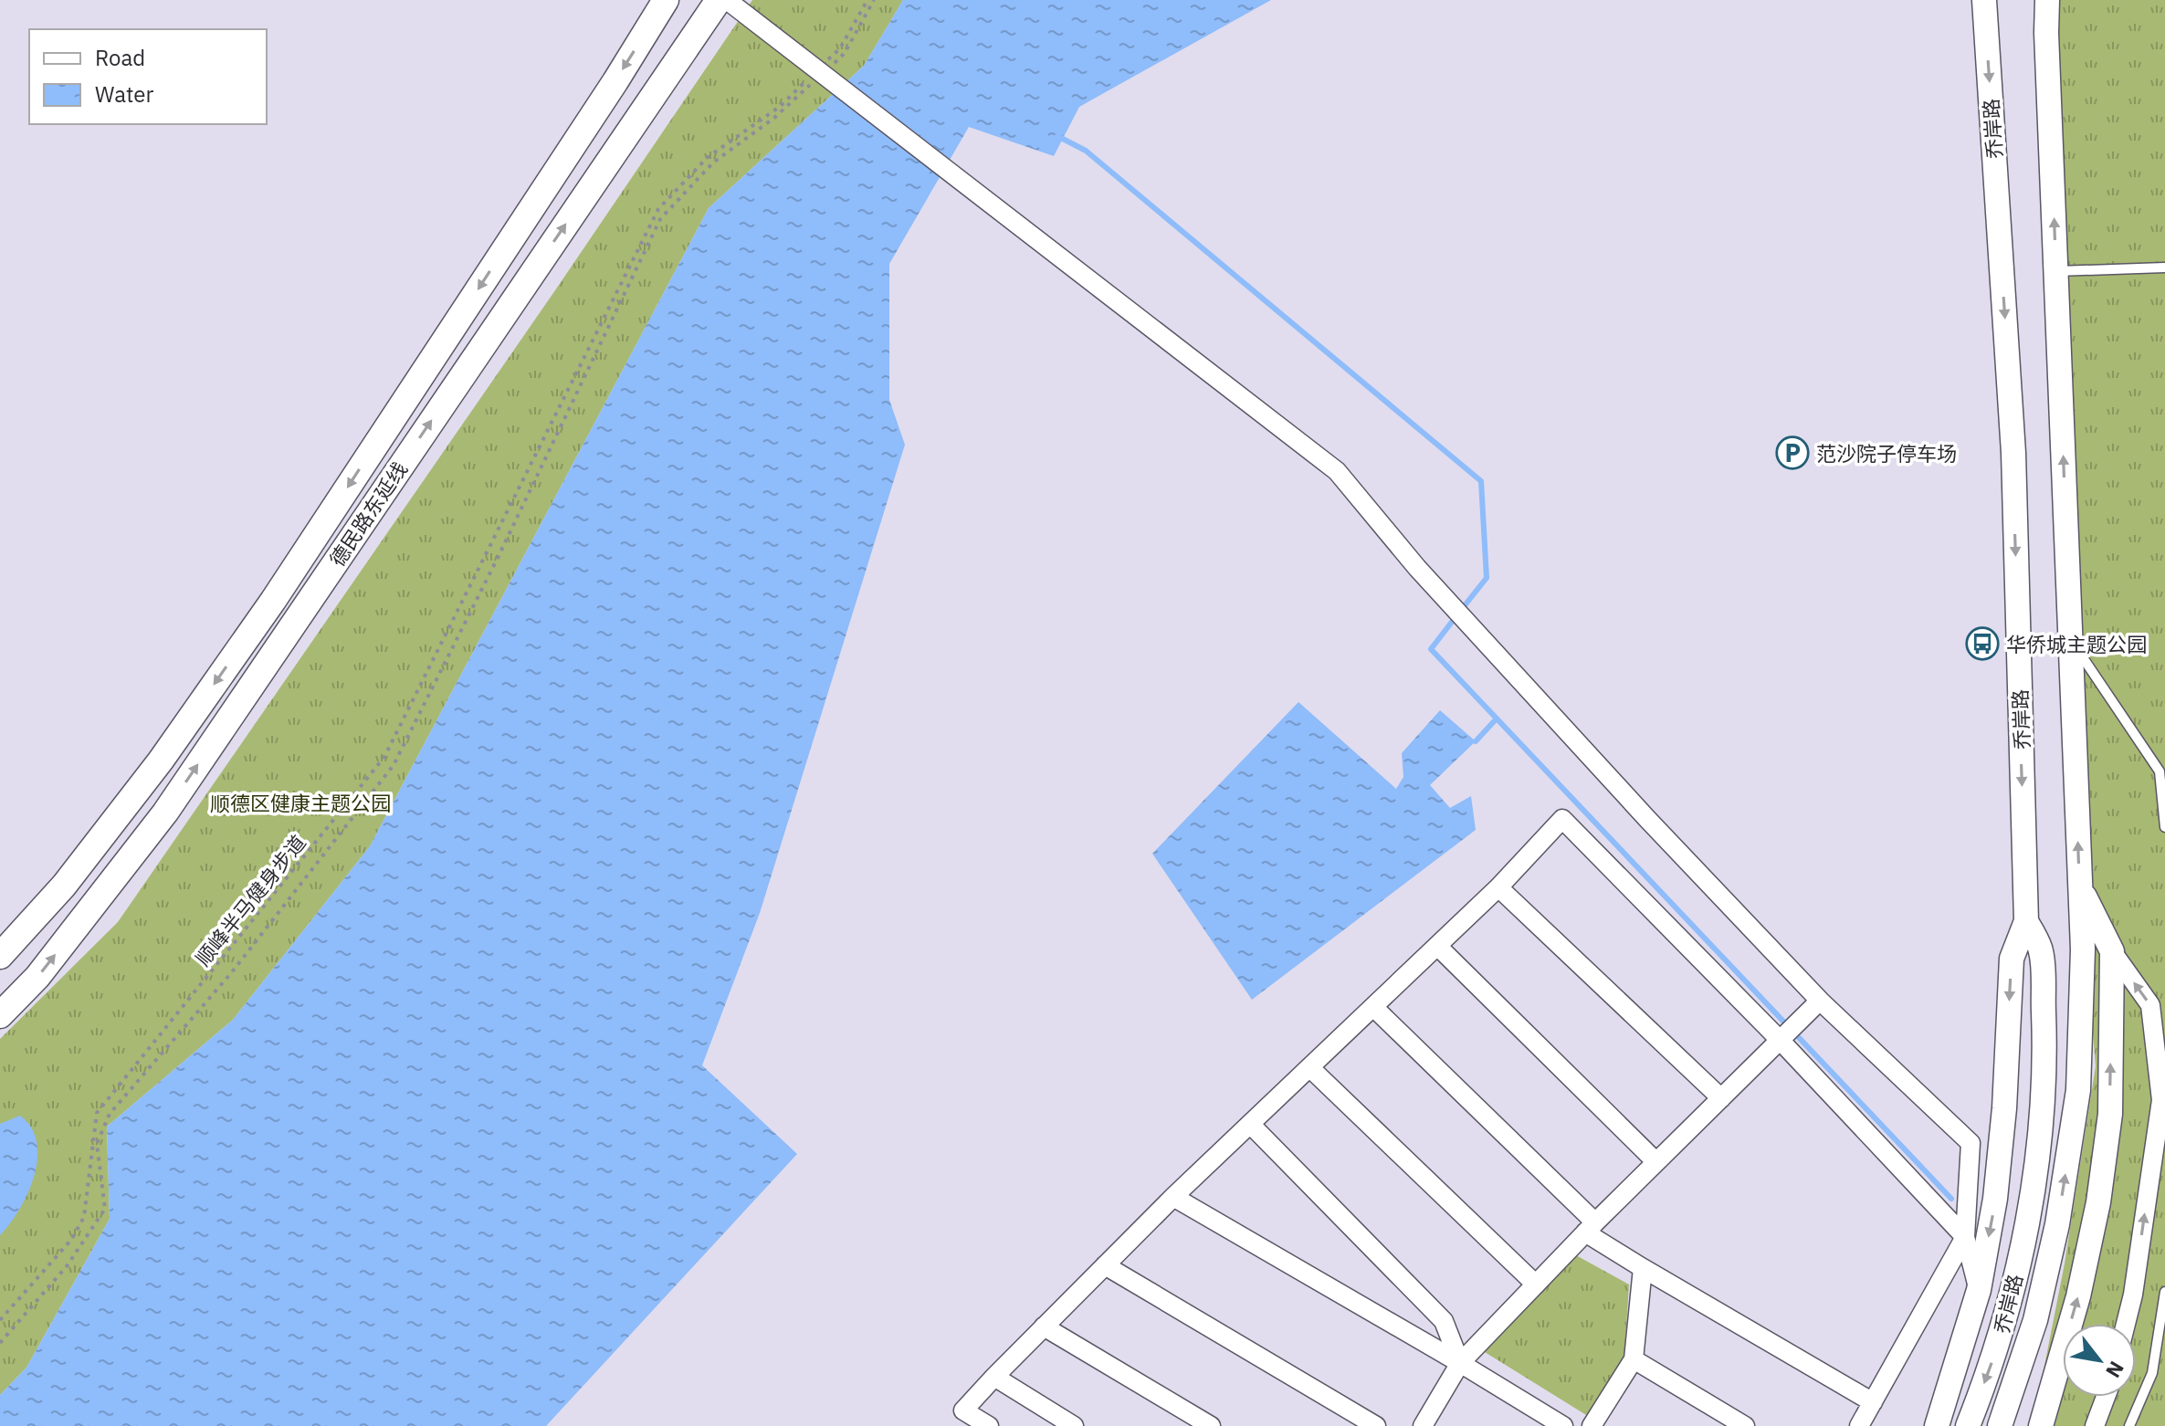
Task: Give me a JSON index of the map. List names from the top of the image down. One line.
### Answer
{"streets":{"main road":["德民路东延线"],"street":["乔岸路"],"path":["顺峰半马健身步道"]},"parks":["顺德区健康主题公园"],"places":{"parking":["范沙院子停车场"],"bus stop":["华侨城主题公园"]},"legend":["Road","Water"],"north":"bottom right"}
